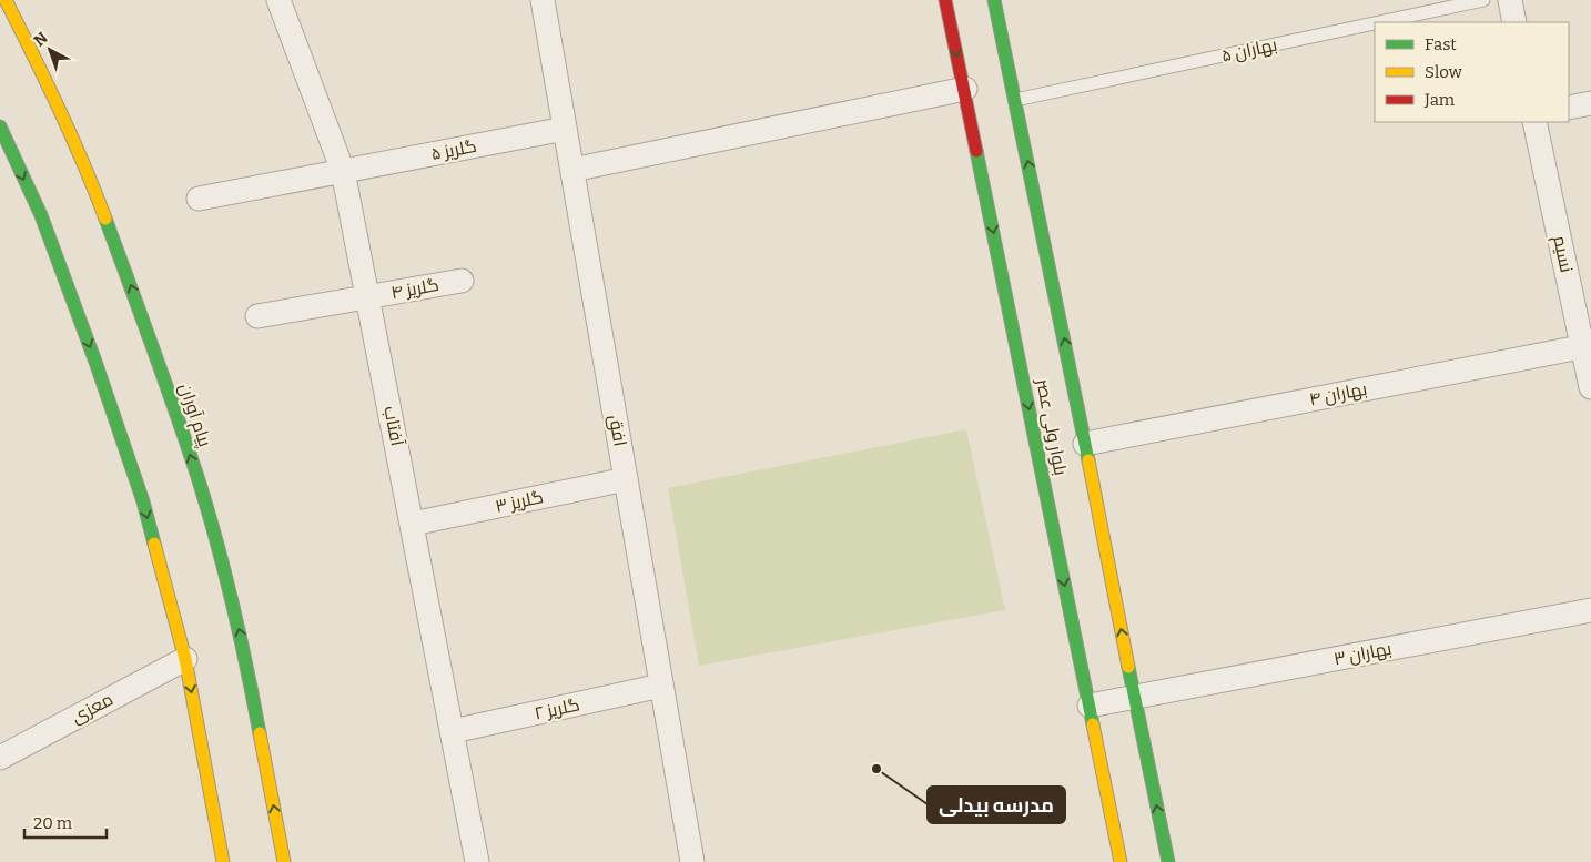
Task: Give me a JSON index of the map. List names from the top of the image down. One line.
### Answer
{"streets":{"main road":["پیام آوران","بلوار ولی عصر"],"street":["گلریز ۵","نسیم","گلریز ۴","بهاران ۴","آفتاب","افق","گلریز ۳","بهاران ۳","معزی","گلریز ۲"],"lane":["بهاران ۵"]},"crossings":[["بهاران ۵","بلوار ولی عصر"],["گلریز ۵","آفتاب"],["گلریز ۵","افق"],["نسیم","بهاران ۴"],["گلریز ۴","آفتاب"],["بهاران ۴","بلوار ولی عصر"],["آفتاب","گلریز ۳"],["آفتاب","گلریز ۲"],["بلوار ولی عصر","بهاران ۳"],["افق","گلریز ۳"],["افق","گلریز ۲"]],"places":["مدرسه بیدلی"],"legend":["Fast","Slow","Jam"],"scale_bar":"20 m","north":"top left"}
